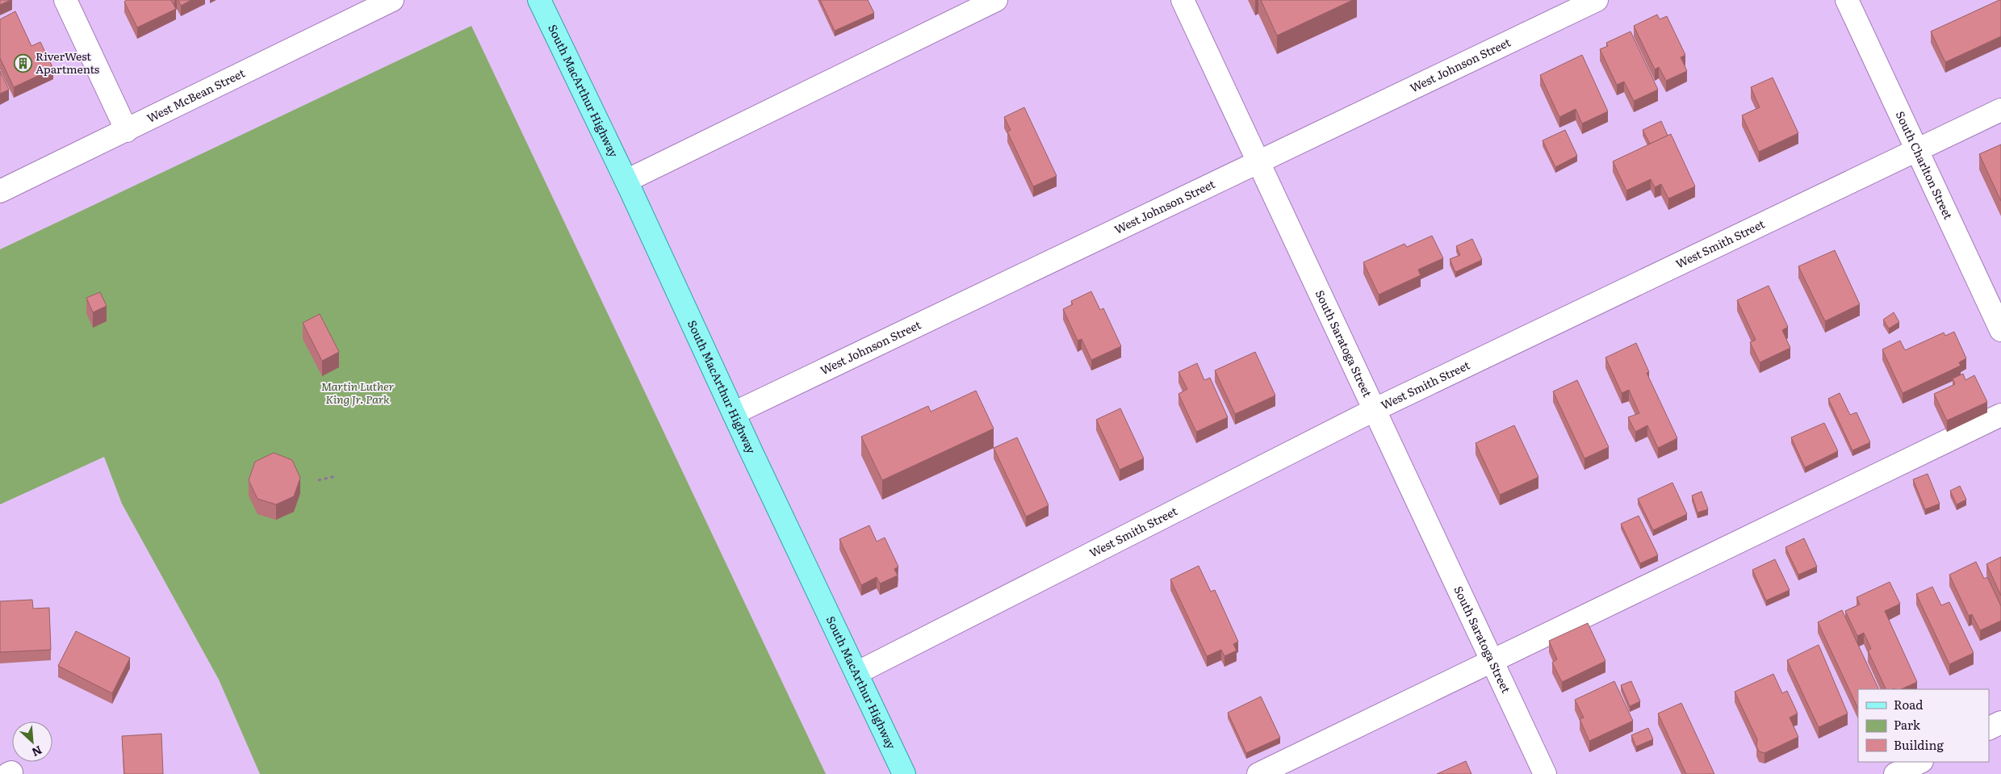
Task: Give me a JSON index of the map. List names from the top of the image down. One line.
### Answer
{"streets":{"main road":["South MacArthur Highway"],"street":["West Johnson Street","West McBean Street","South Charlton Street","West Smith Street","South Saratoga Street"]},"crossings":[["West Johnson Street","South MacArthur Highway"],["West Johnson Street","South Saratoga Street"],["South MacArthur Highway","West Smith Street"],["South Charlton Street","West Smith Street"],["West Smith Street","South Saratoga Street"]],"parks":["Martin Luther King Jr. Park"],"places":{"building":["RiverWest Apartments"]},"legend":["Road","Park","Building"],"north":"bottom right"}
